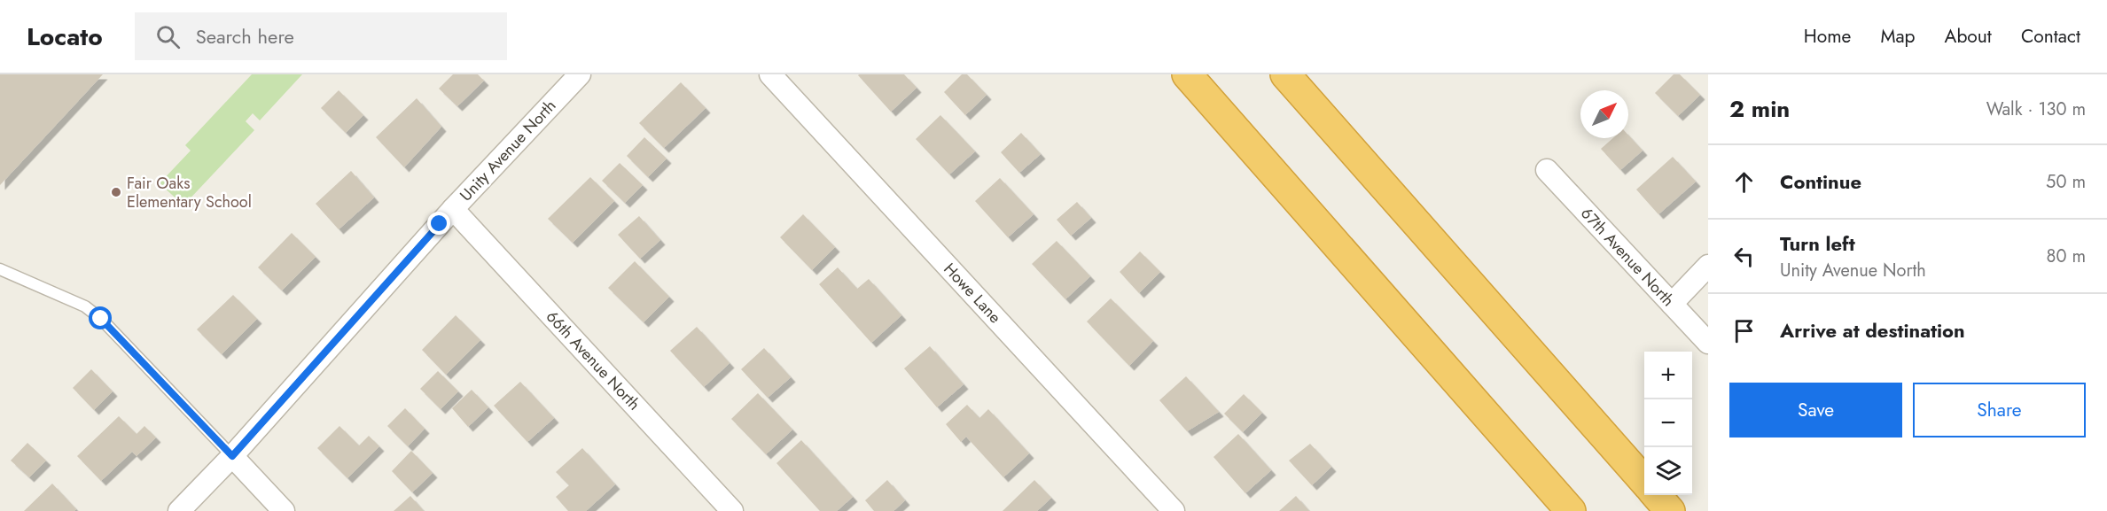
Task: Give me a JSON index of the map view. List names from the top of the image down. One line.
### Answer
{"streets":{"street":["Unity Avenue North","67th Avenue North","Howe Lane","66th Avenue North"]},"crossings":[["Unity Avenue North","66th Avenue North"]],"places":["Fair Oaks Elementary School"],"north":"top right","page":{"header":"Locato","search":"Search here","nav":["Home","Map","About","Contact"],"heading":["2 min","Walk · 130 m"],"list":[["Continue","50 m"],["Turn left","Unity Avenue North","80 m"],"Arrive at destination"],"map_buttons":["+","−"],"buttons":["Save","Share"]}}
